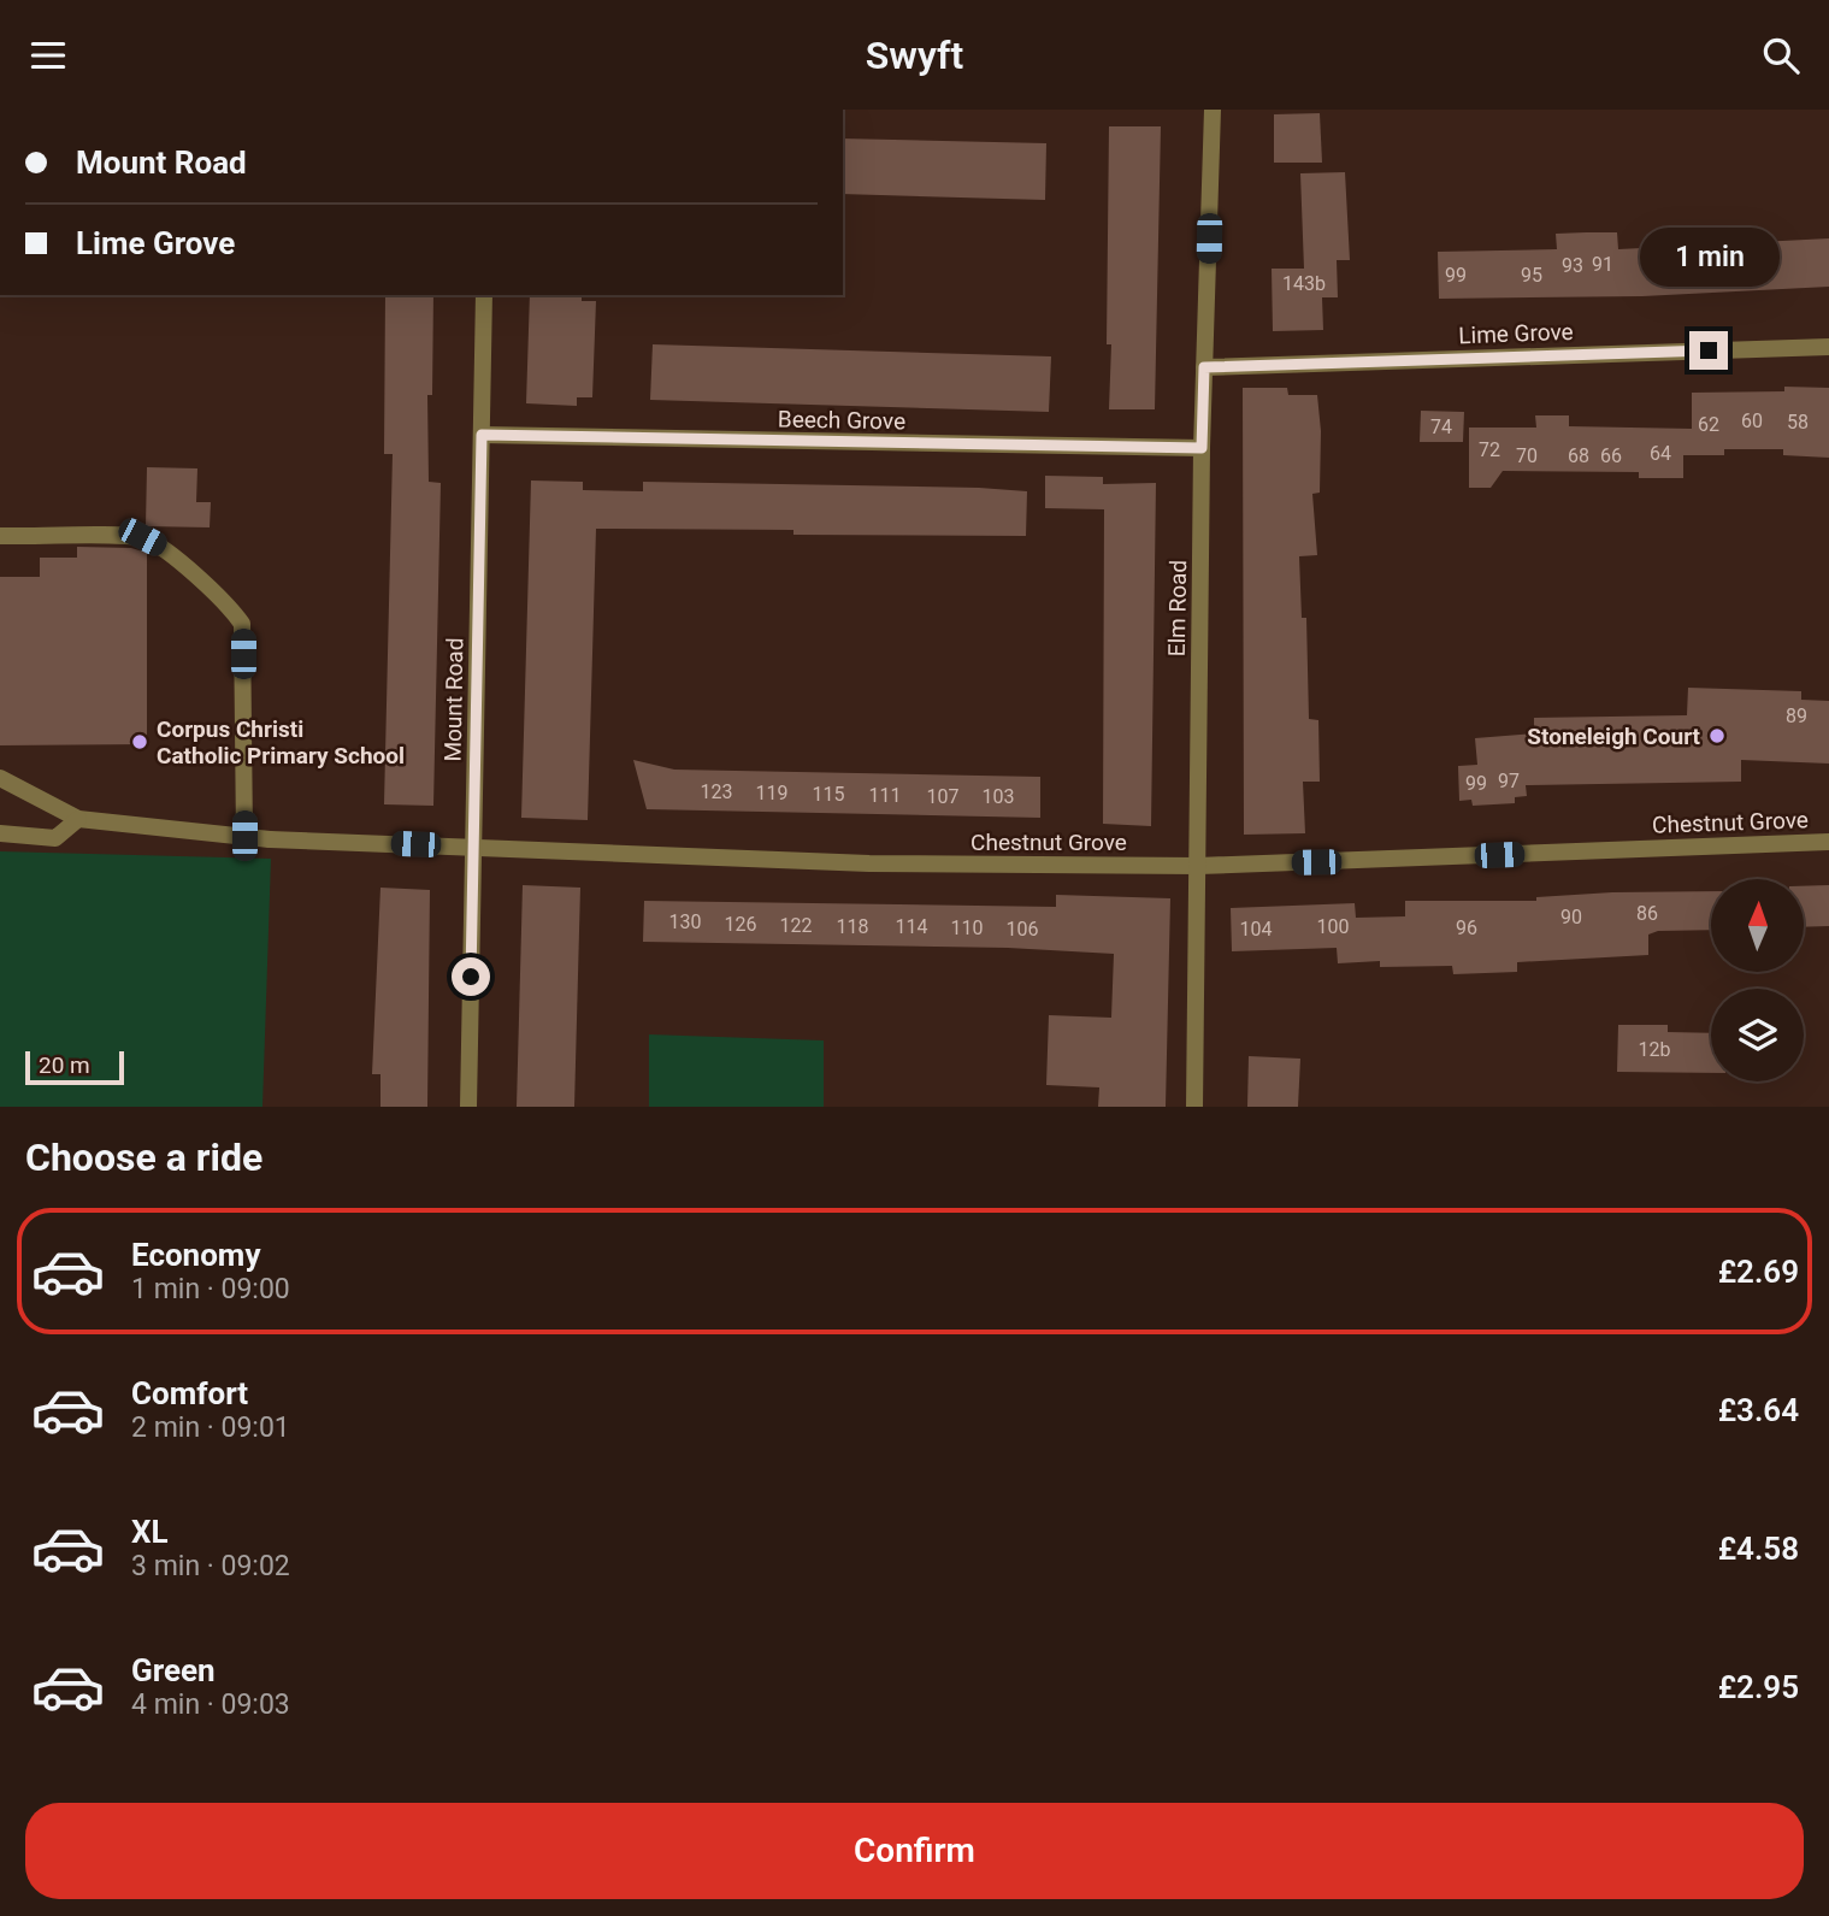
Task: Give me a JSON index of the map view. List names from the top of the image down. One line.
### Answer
{"streets":{"street":["Lime Grove","Beech Grove","Elm Road","Mount Road","Chestnut Grove"]},"crossings":[["Lime Grove","Elm Road"],["Beech Grove","Elm Road"],["Beech Grove","Mount Road"],["Elm Road","Chestnut Grove"],["Mount Road","Chestnut Grove"]],"places":["Stoneleigh Court","Corpus Christi Catholic Primary School"],"house_numbers":["91","93","99","95","143b","60","58","62","74","72","64","70","68","66","89","97","99","123","119","115","111","107","103","86","90","130","126","122","118","114","100","110","96","106","104","12b"],"scale_bar":"20 m","north":"top","page":{"header":"Swyft","banner":["Mount Road","Lime Grove"],"bubble":"1 min","scale":"20 m","heading":"Choose a ride","list":[{"name":"Economy","note":"1 min · 09:00","value":"£2.69"},{"name":"Comfort","note":"2 min · 09:01","value":"£3.64"},{"name":"XL","note":"3 min · 09:02","value":"£4.58"},{"name":"Green","note":"4 min · 09:03","value":"£2.95"}],"buttons":"Confirm"}}
